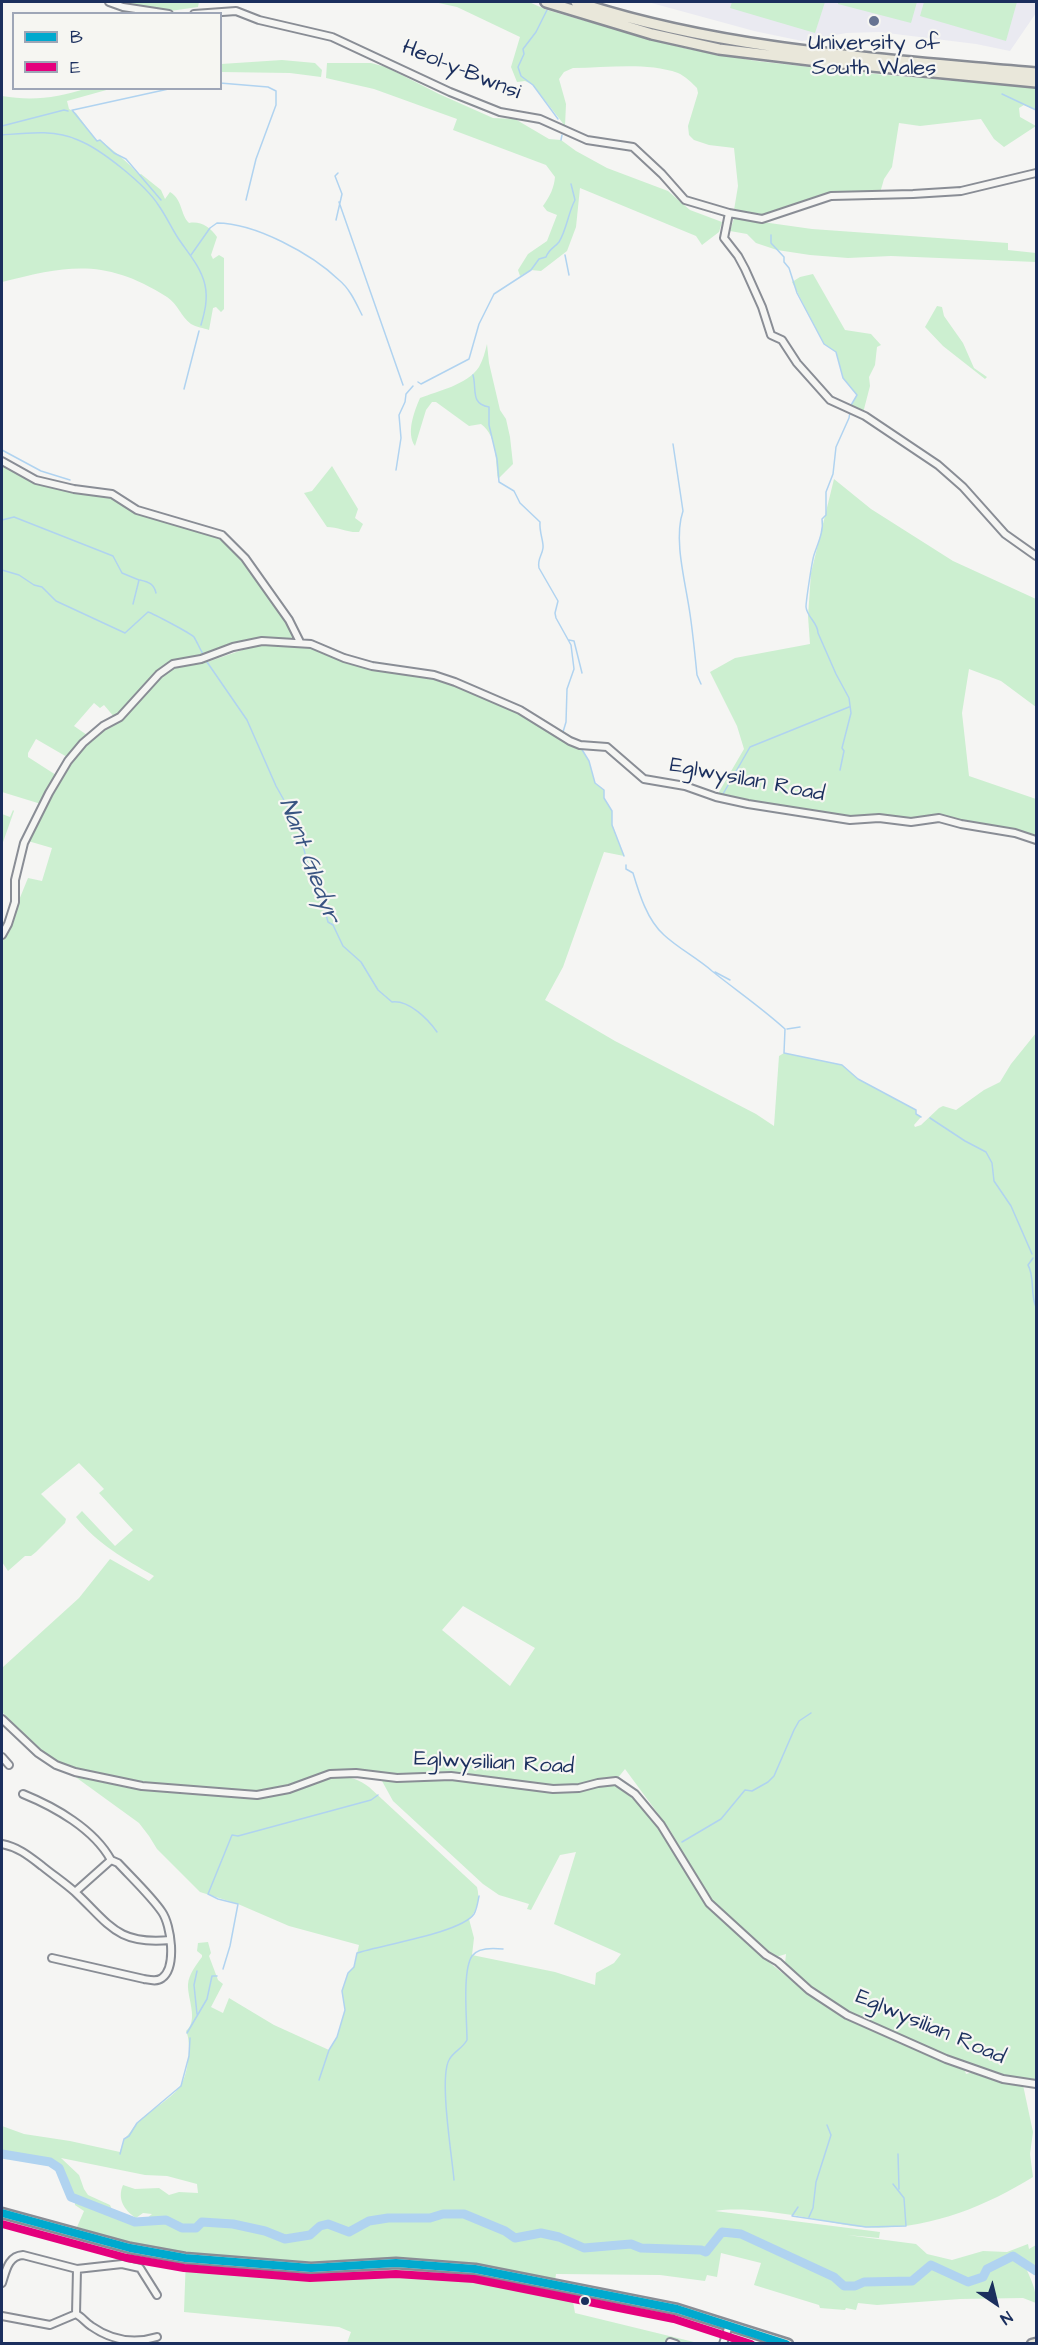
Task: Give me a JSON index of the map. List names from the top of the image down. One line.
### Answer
{"streets":{"street":["Heol-y-Bwnsi","Eglwysilan Road","Eglwysilian Road"]},"water":["Nant Gledyr"],"places":["University of South Wales"],"lines":["transit line B","transit line E"],"legend":["B","E"],"north":"bottom right"}
